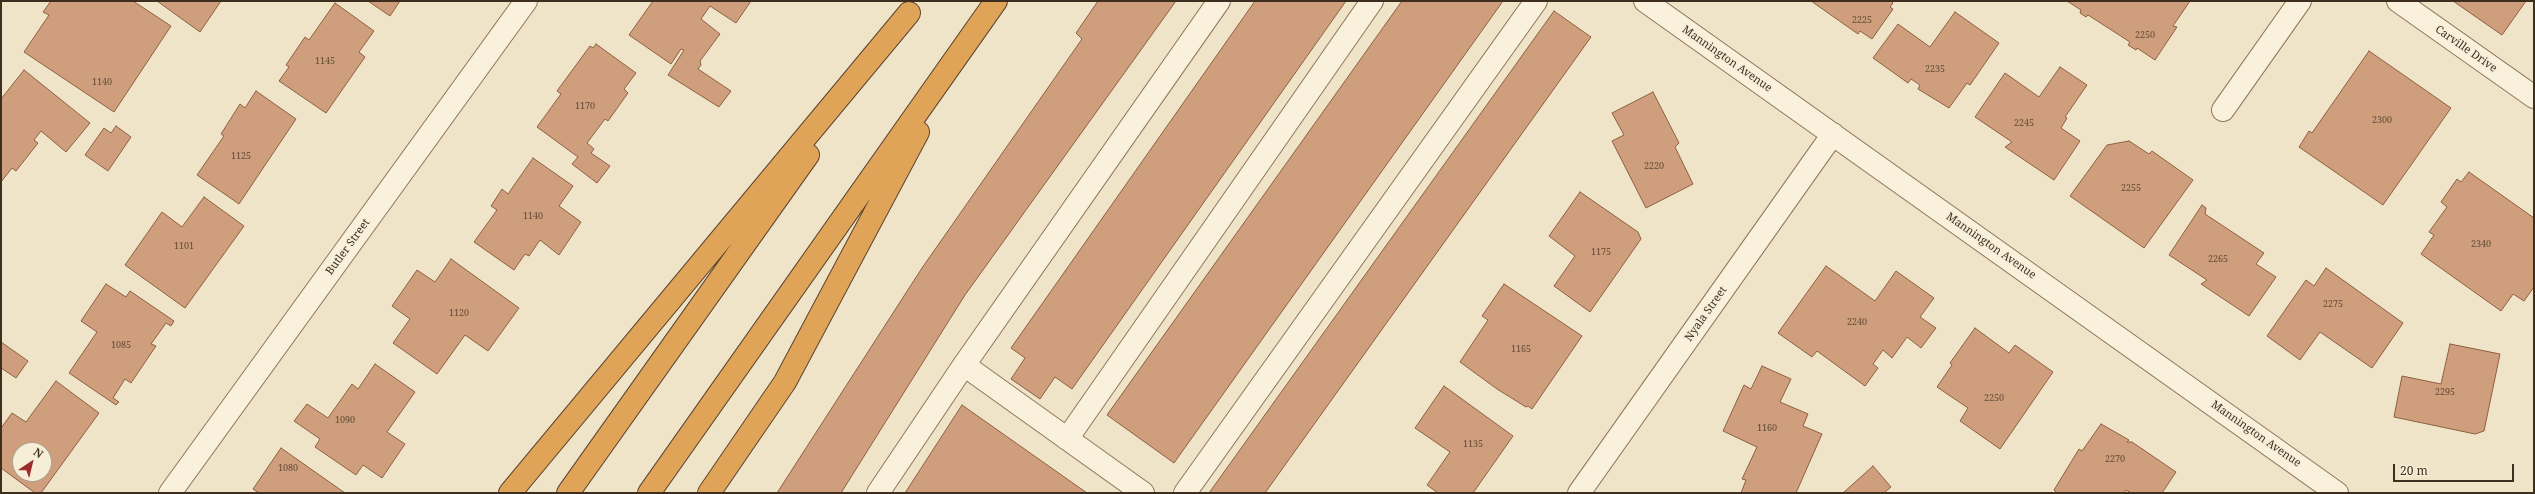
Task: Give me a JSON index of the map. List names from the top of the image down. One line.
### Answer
{"streets":{"street":["Carville Drive","Mannington Avenue","Butler Street","Nyala Street"]},"crossings":[["Mannington Avenue","Nyala Street"]],"house_numbers":["2225","2250","1145","2235","1140","1170","2300","2245","1125","2220","2255","1140","2340","1101","1175","2265","2275","1120","2240","1085","1165","2295","2250","1090","1160","1135","2270","1080"],"scale_bar":"20 m","north":"top right"}
